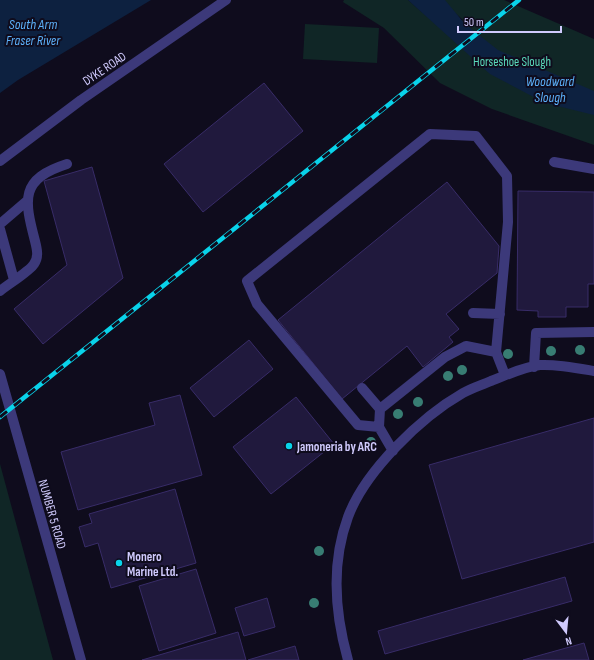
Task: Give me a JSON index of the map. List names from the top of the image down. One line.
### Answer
{"streets":{"street":["DYKE ROAD","NUMBER 5 ROAD"]},"water":["South Arm Fraser River","Woodward Slough"],"parks":["Horseshoe Slough"],"places":["Jamoneria by ARC","Monero Marine Ltd."],"scale_bar":"50 m","north":"bottom"}
